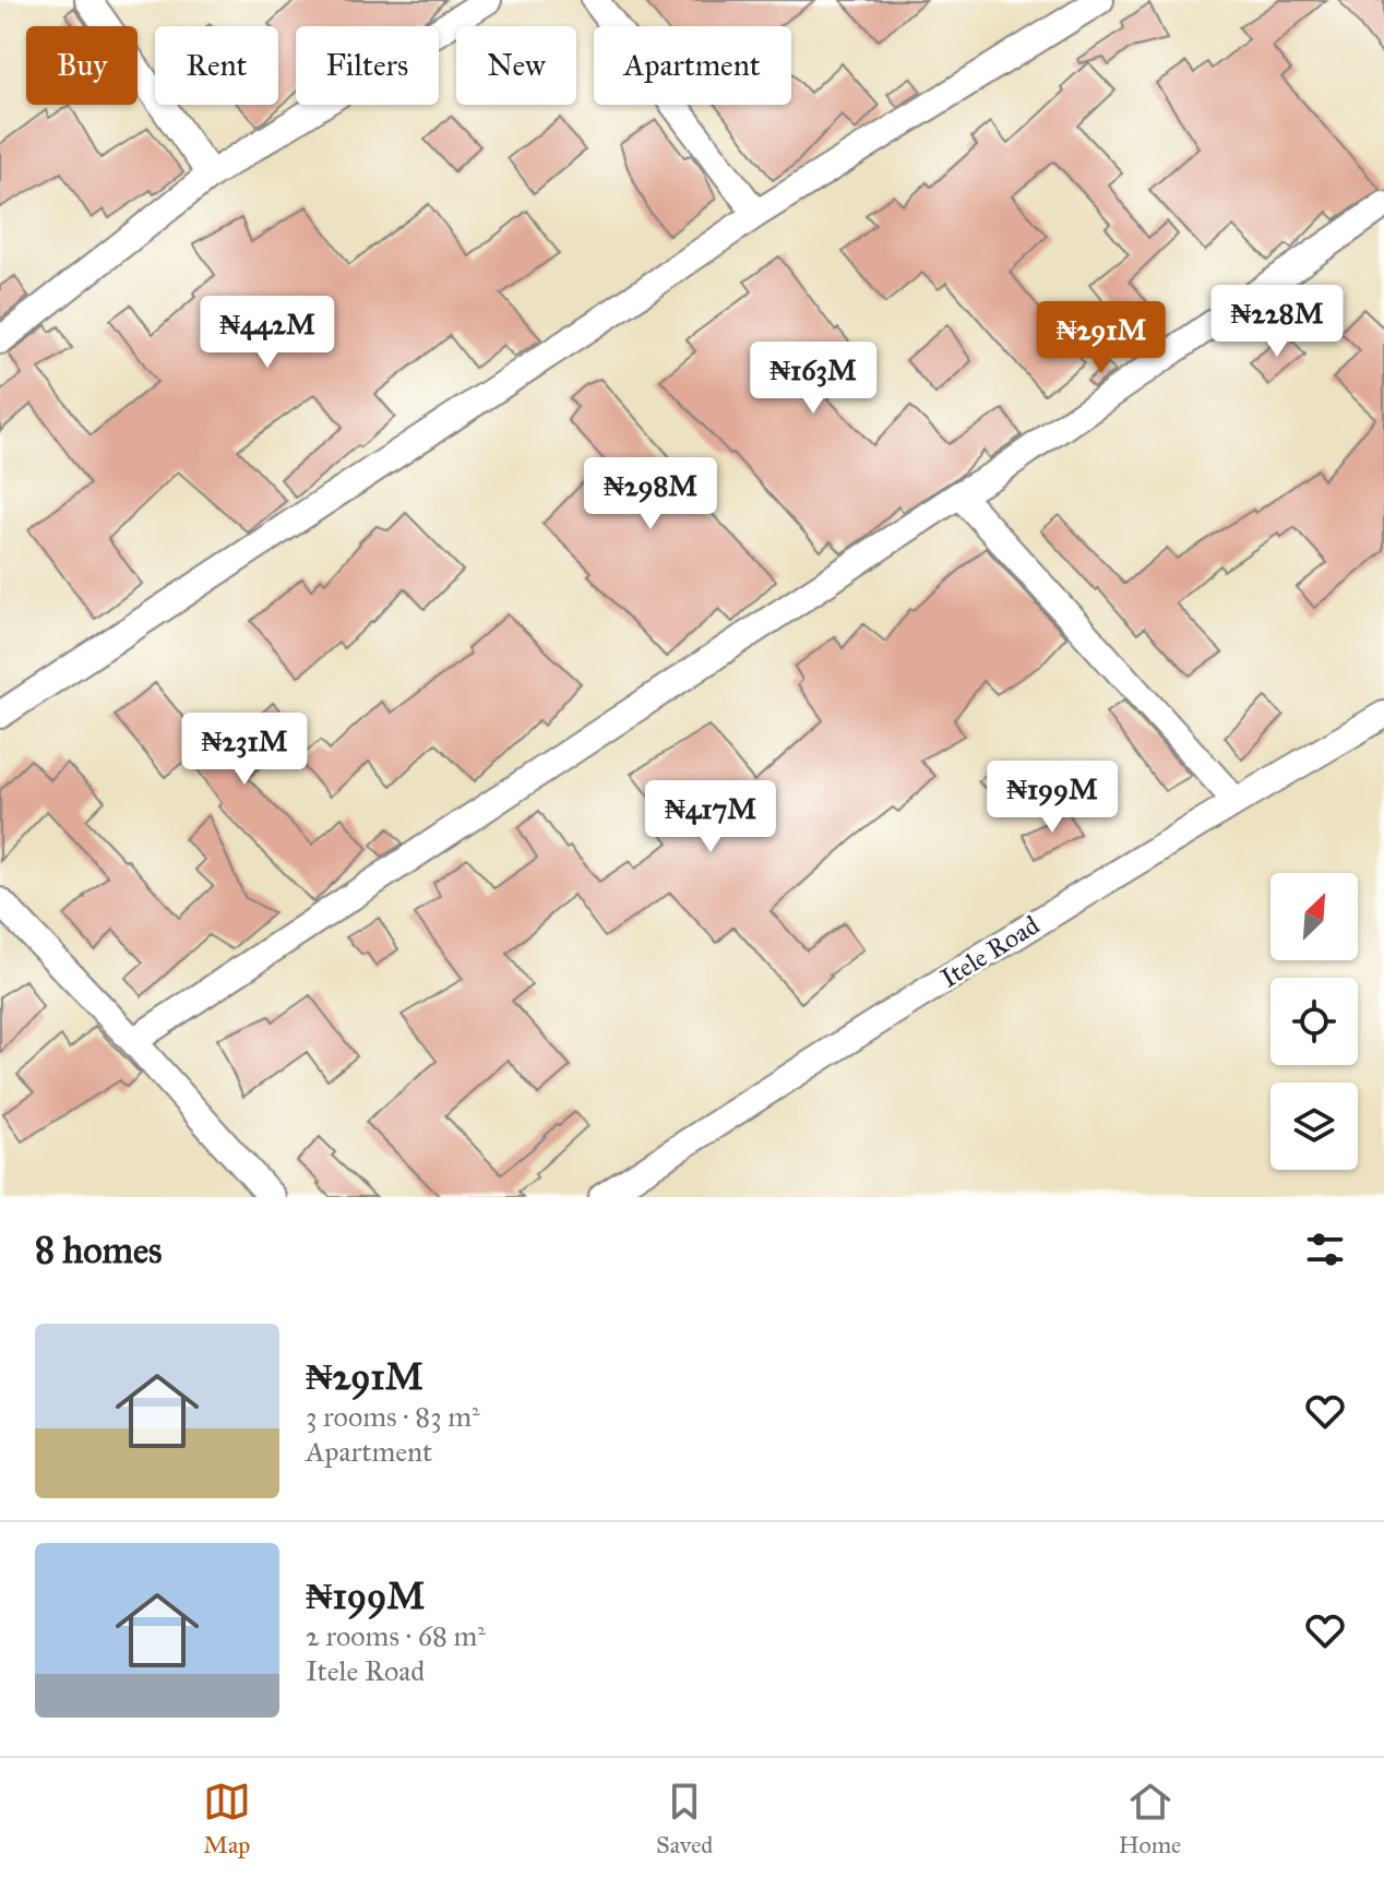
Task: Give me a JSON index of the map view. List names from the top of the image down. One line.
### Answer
{"streets":{"street":["Itele Road"]},"north":"top right","page":{"chip":["Buy","Rent","Filters","New","Apartment"],"price":["₦228M","₦442M","₦291M","₦163M","₦298M","₦231M","₦199M","₦417M"],"heading":"8 homes","list":[{"name":"₦291M","note":"3 rooms · 83 m² · Apartment"},{"name":"₦199M","note":"2 rooms · 68 m² · Itele Road"}],"tabs":["Map","Saved","Home"]}}
